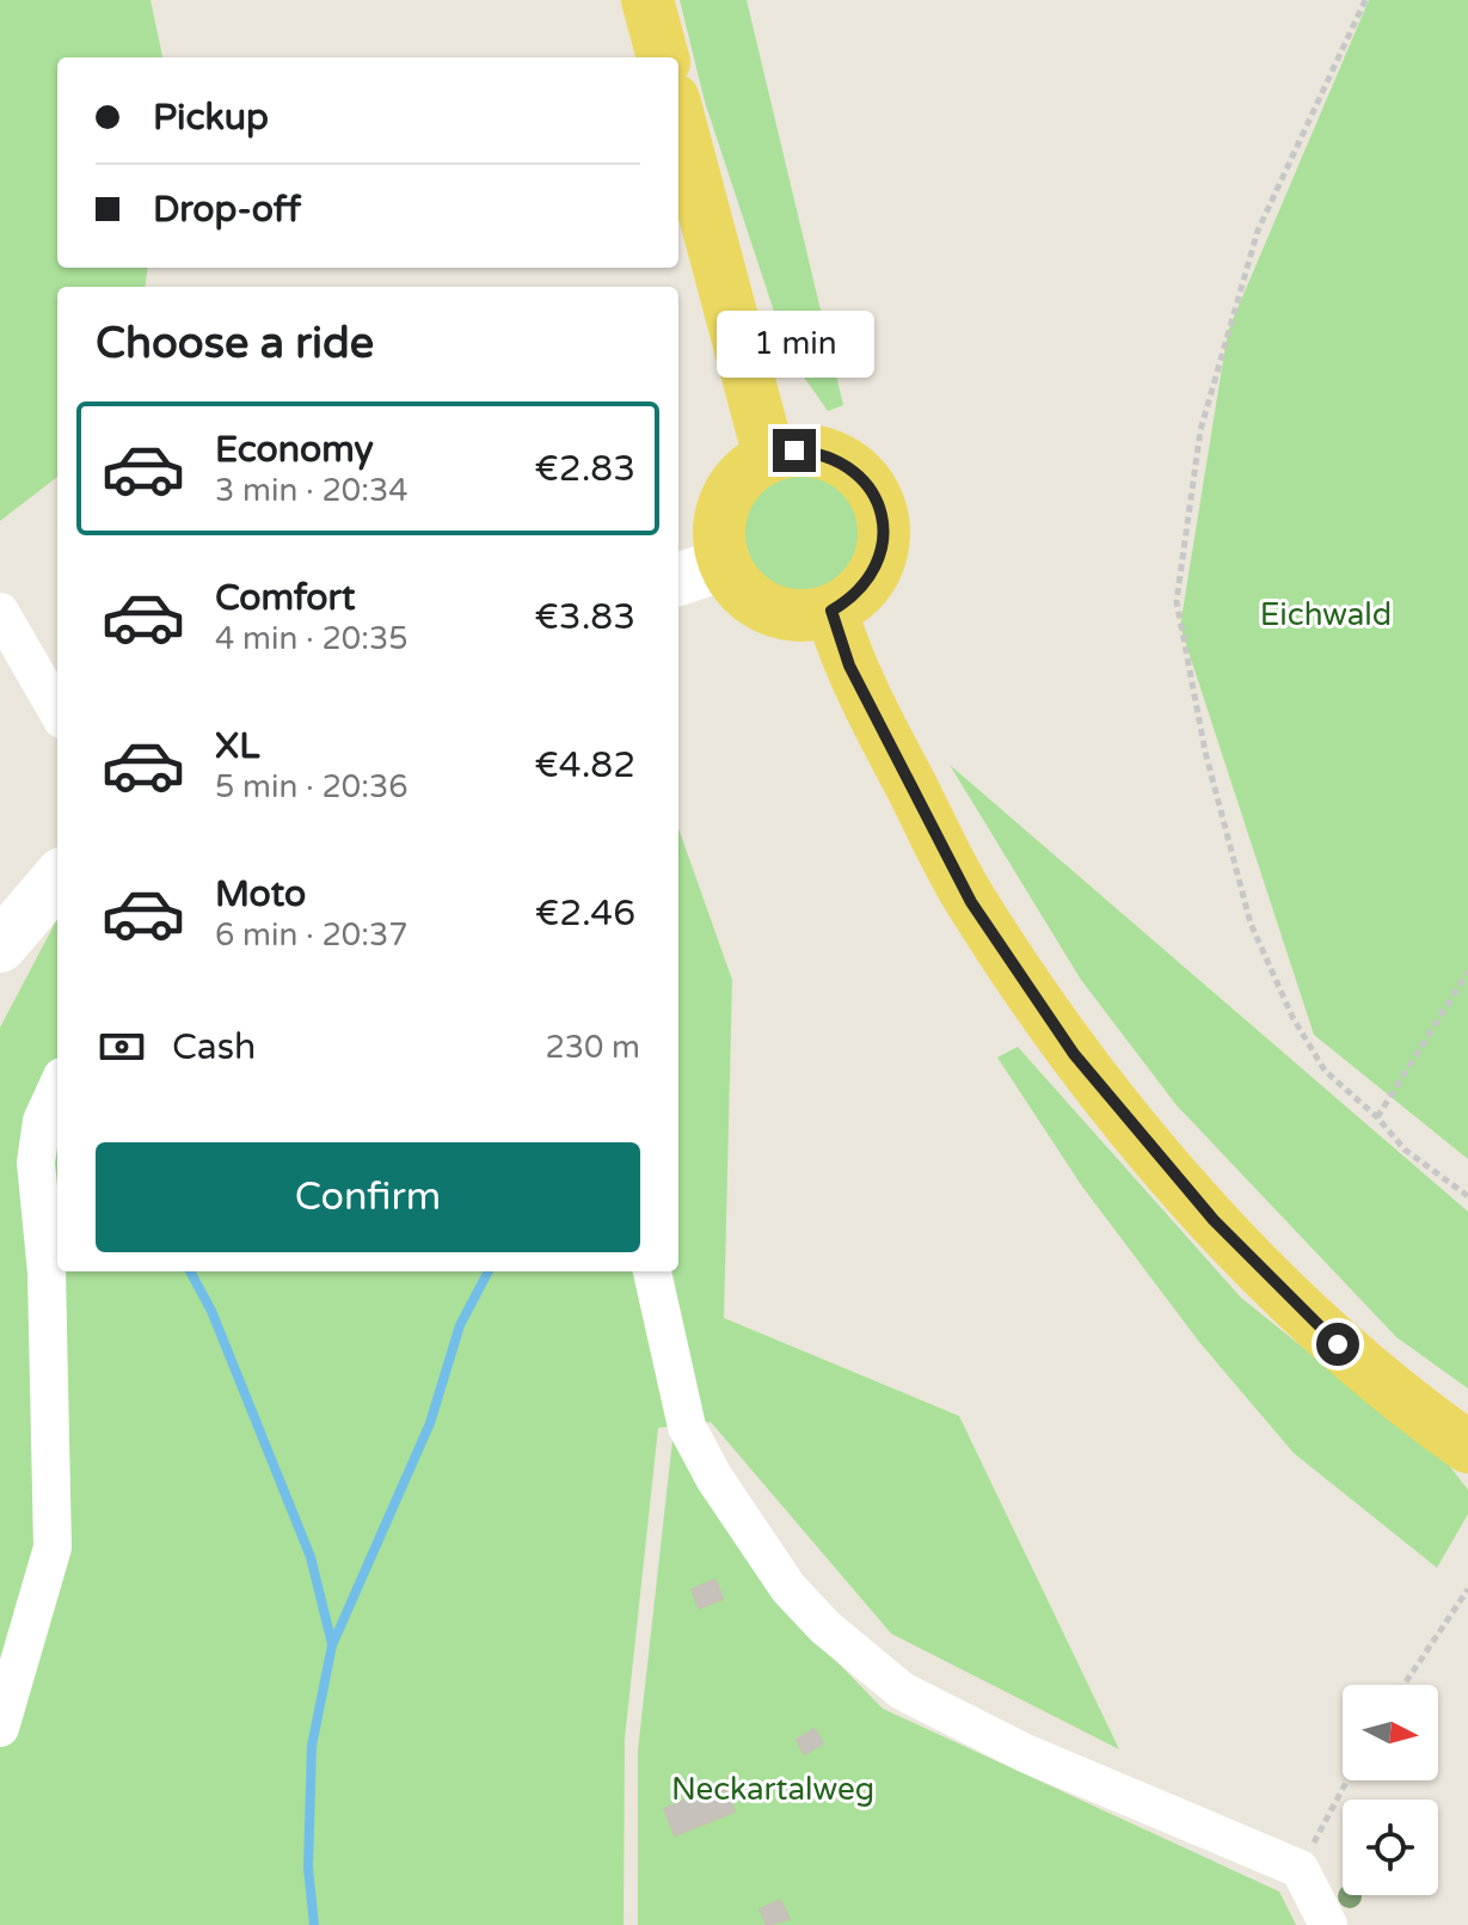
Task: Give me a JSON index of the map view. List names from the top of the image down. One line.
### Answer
{"parks":["Eichwald","Neckartalweg"],"north":"right","page":{"banner":["Pickup","Drop-off"],"heading":"Choose a ride","bubble":"1 min","list":[{"name":"Economy","note":"3 min · 20:34","value":"€2.83"},{"name":"Comfort","note":"4 min · 20:35","value":"€3.83"},{"name":"XL","note":"5 min · 20:36","value":"€4.82"},{"name":"Moto","note":"6 min · 20:37","value":"€2.46"}],"pay":["Cash","230 m"],"buttons":"Confirm"}}
